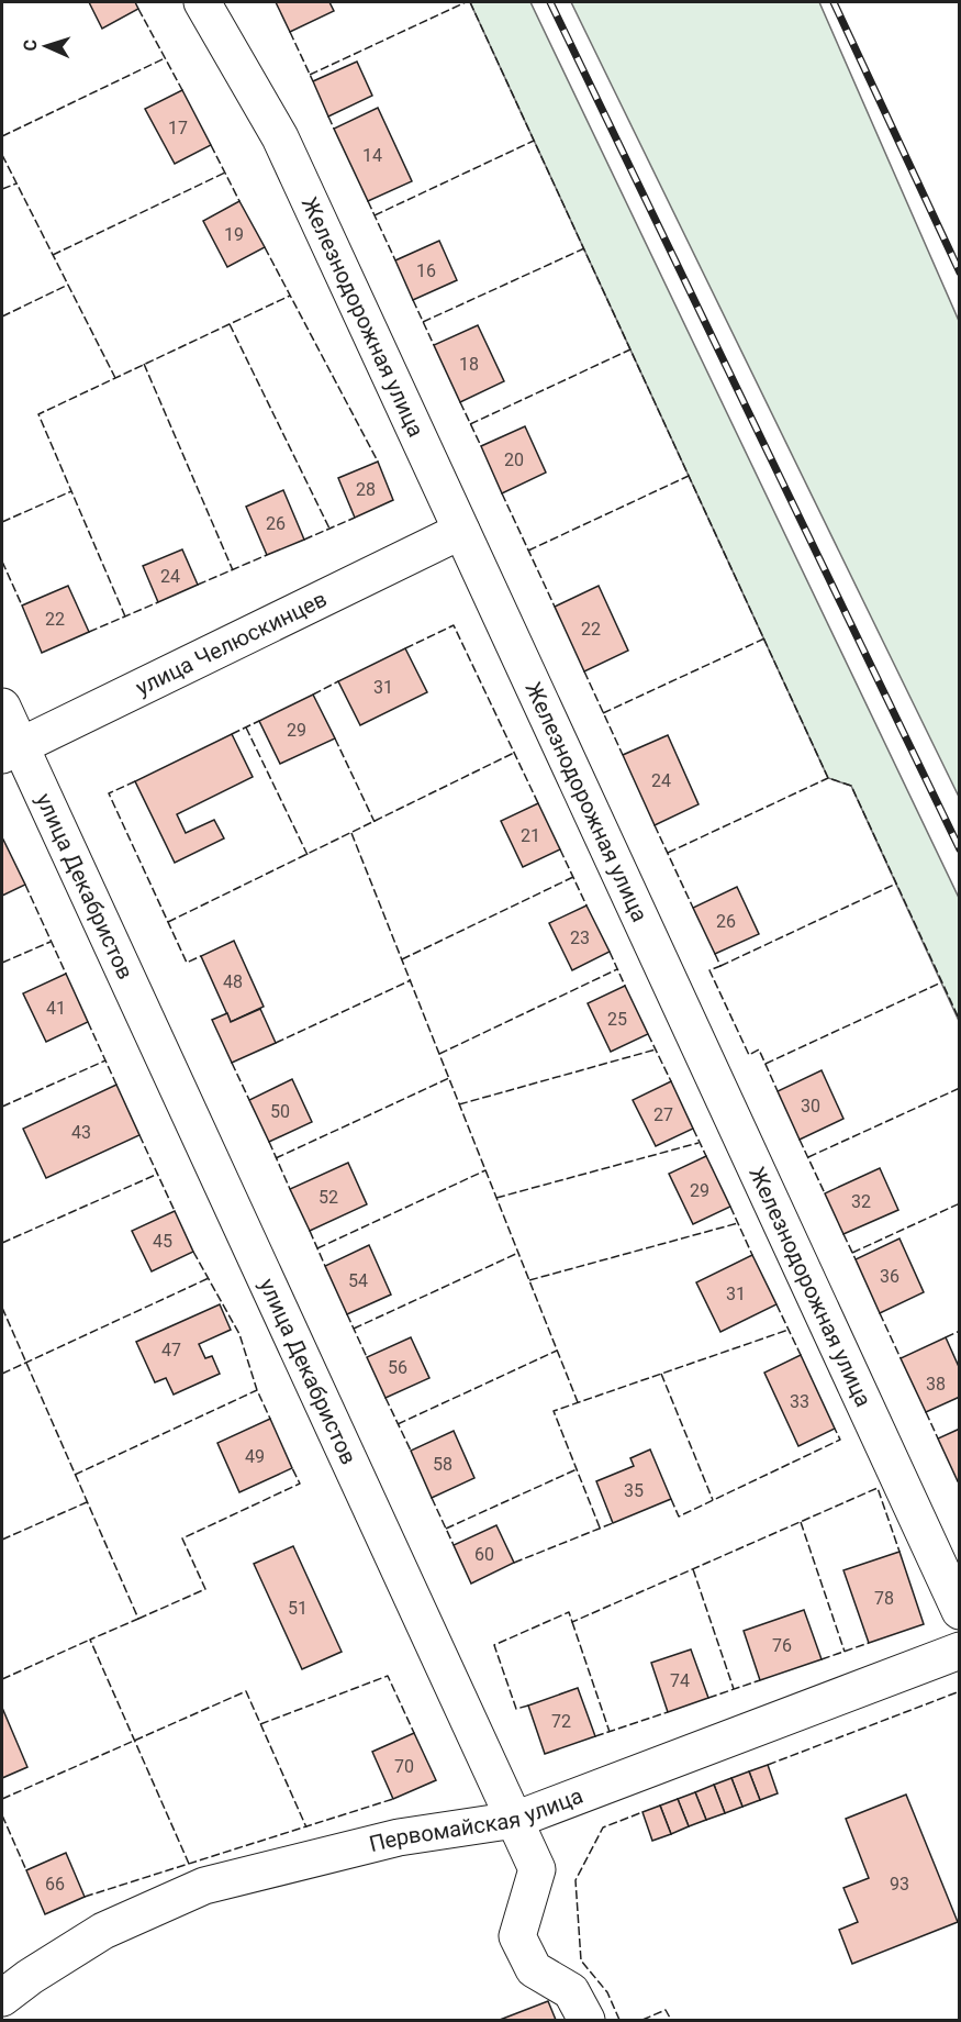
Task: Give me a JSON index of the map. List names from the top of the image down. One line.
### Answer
{"streets":{"street":["Железнодорожная улица","улица Челюскинцев","улица Декабристов","Первомайская улица"]},"crossings":[["Железнодорожная улица","улица Челюскинцев"],["улица Челюскинцев","улица Декабристов"],["улица Декабристов","Первомайская улица"]],"house_numbers":["17","14","19","16","18","20","28","26","24","22","22","31","29","24","21","26","23","48","41","25","30","50","27","43","29","52","32","45","36","54","31","47","56","38","33","49","58","35","60","78","51","76","74","72","70","66","93"],"north":"left"}
